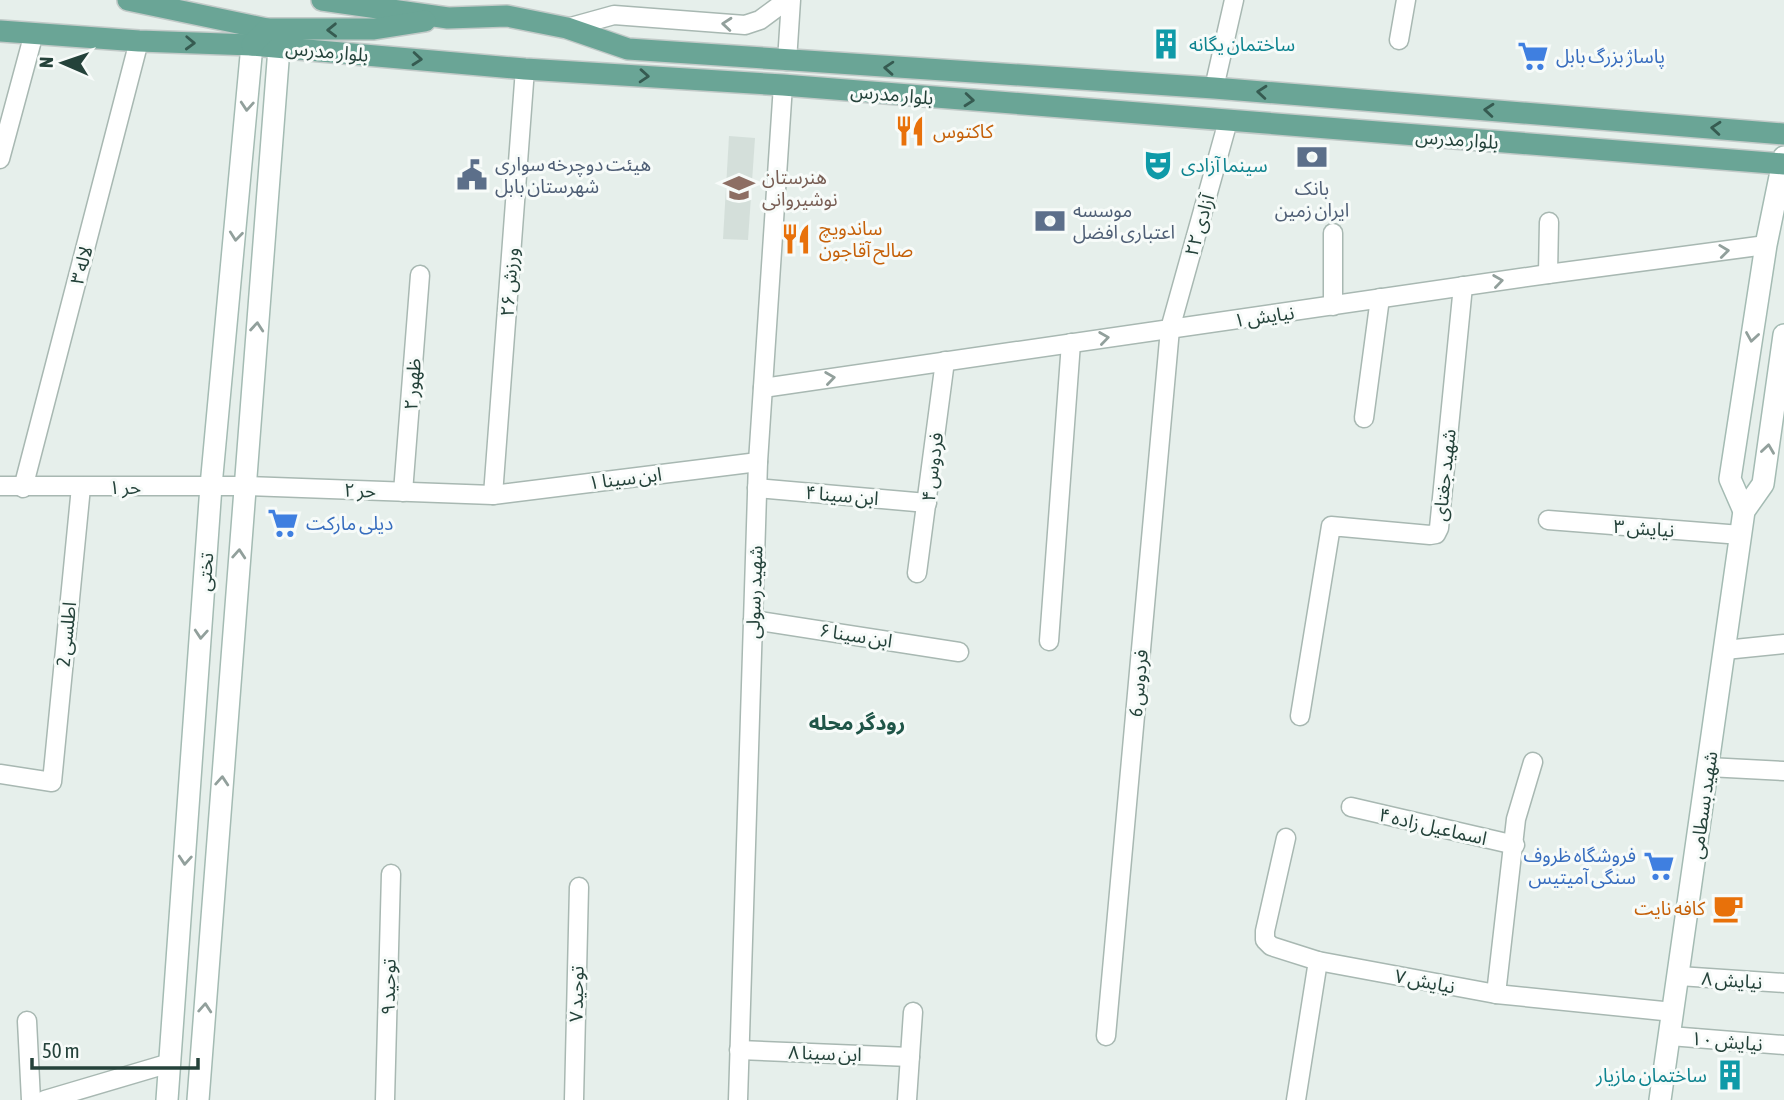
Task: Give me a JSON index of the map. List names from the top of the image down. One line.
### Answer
{"streets":{"main road":["بلوار مدرس","تختی","شهید بسطامی"],"street":["آزادی ٢٢","لاله ۳","ورزش ۲۶","نیایش ۱","ظهور ۲","فردوس ۴","شهید جغتای","ابن سینا ۱","حر ۱","حر ۲","ابن سینا ۴","نیایش ۳","شهید رسولی","اطلسی 2","ابن سینا ۶","فردوس 6","اسماعیل زاده ۴","نیایش ۸","نیایش ۷","توحید ۹","توحید ۷","نیایش ۱۰","ابن سینا ۸"]},"crossings":[["بلوار مدرس","آزادی ٢٢"],["بلوار مدرس","لاله ۳"],["بلوار مدرس","ورزش ۲۶"],["بلوار مدرس","تختی"],["بلوار مدرس","شهید رسولی"],["آزادی ٢٢","نیایش ۱"],["آزادی ٢٢","فردوس 6"],["لاله ۳","حر ۱"],["ورزش ۲۶","ابن سینا ۱"],["ورزش ۲۶","حر ۲"],["نیایش ۱","فردوس ۴"],["نیایش ۱","شهید جغتای"],["نیایش ۱","شهید رسولی"],["نیایش ۱","فردوس 6"],["ظهور ۲","حر ۲"],["فردوس ۴","ابن سینا ۴"],["ابن سینا ۱","حر ۲"],["ابن سینا ۱","شهید رسولی"],["حر ۱","حر ۲"],["حر ۱","تختی"],["حر ۱","اطلسی 2"],["حر ۲","تختی"],["ابن سینا ۴","شهید رسولی"],["نیایش ۳","شهید بسطامی"],["شهید رسولی","ابن سینا ۶"],["شهید رسولی","ابن سینا ۸"],["شهید بسطامی","نیایش ۸"],["شهید بسطامی","نیایش ۷"],["شهید بسطامی","نیایش ۱۰"]],"one_way":["نیایش ۱"],"districts":["رودگر محله"],"places":{"building":["ساختمان یگانه","ساختمان مازیار"],"supermarket":["پاساژ بزرگ بابل","دیلی مارکت","فروشگاه ظروف سنگی آمیتیس"],"restaurant":["کاکتوس","ساندویچ صالح آقاجون"],"bank":["بانک ایران زمین","موسسه اعتباری افضل"],"theatre":["سینما آزادی"],"public building":["هیئت دوچرخه سواری شهرستان بابل"],"school or university":["هنرستان نوشیروانی"],"cafe":["کافه نایت"]},"scale_bar":"50 m","north":"left"}
